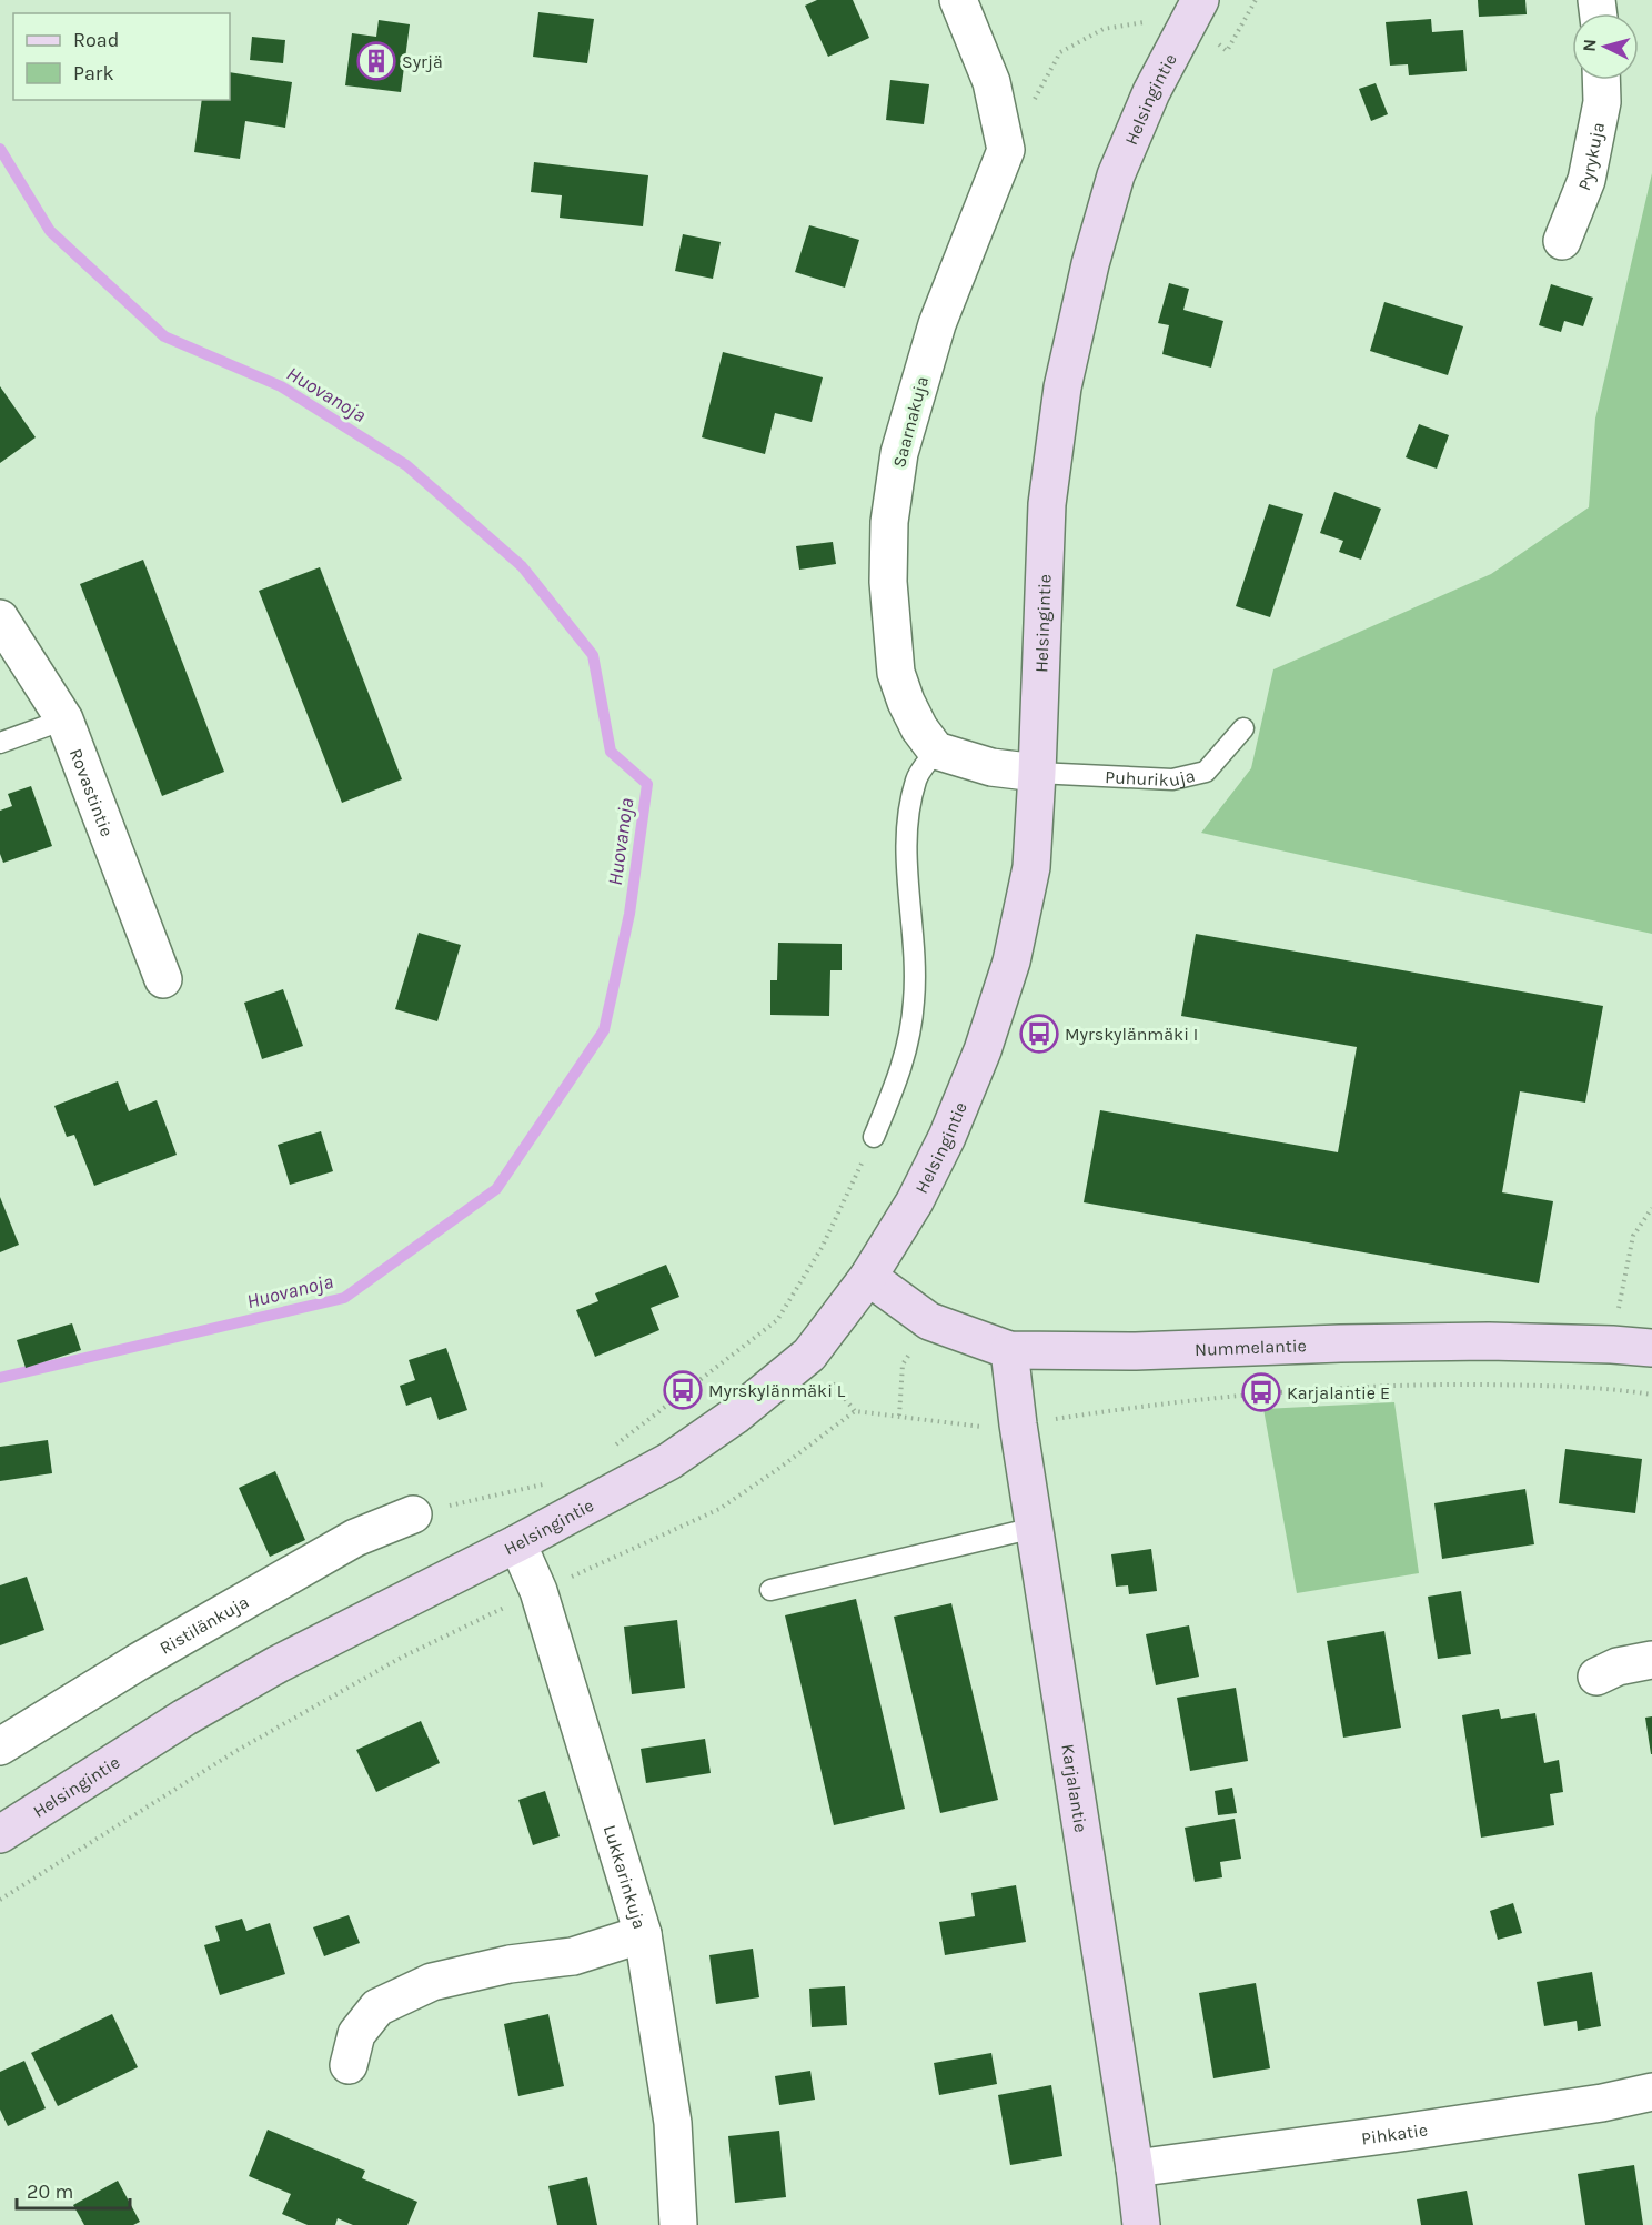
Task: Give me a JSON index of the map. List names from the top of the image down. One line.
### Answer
{"streets":{"street":["Helsingintie","Pyrykuja","Saarnakuja","Rovastintie","Nummelantie","Ristilänkuja","Karjalantie","Lukkarinkuja","Pihkatie"],"lane":["Puhurikuja"]},"crossings":[["Helsingintie","Puhurikuja"],["Helsingintie","Nummelantie"],["Helsingintie","Lukkarinkuja"],["Nummelantie","Karjalantie"],["Karjalantie","Pihkatie"]],"water":["Huovanoja"],"places":{"building":["Syrjä"],"bus stop":["Myrskylänmäki I","Myrskylänmäki L","Karjalantie E"]},"legend":["Road","Park"],"scale_bar":"20 m","north":"left"}
